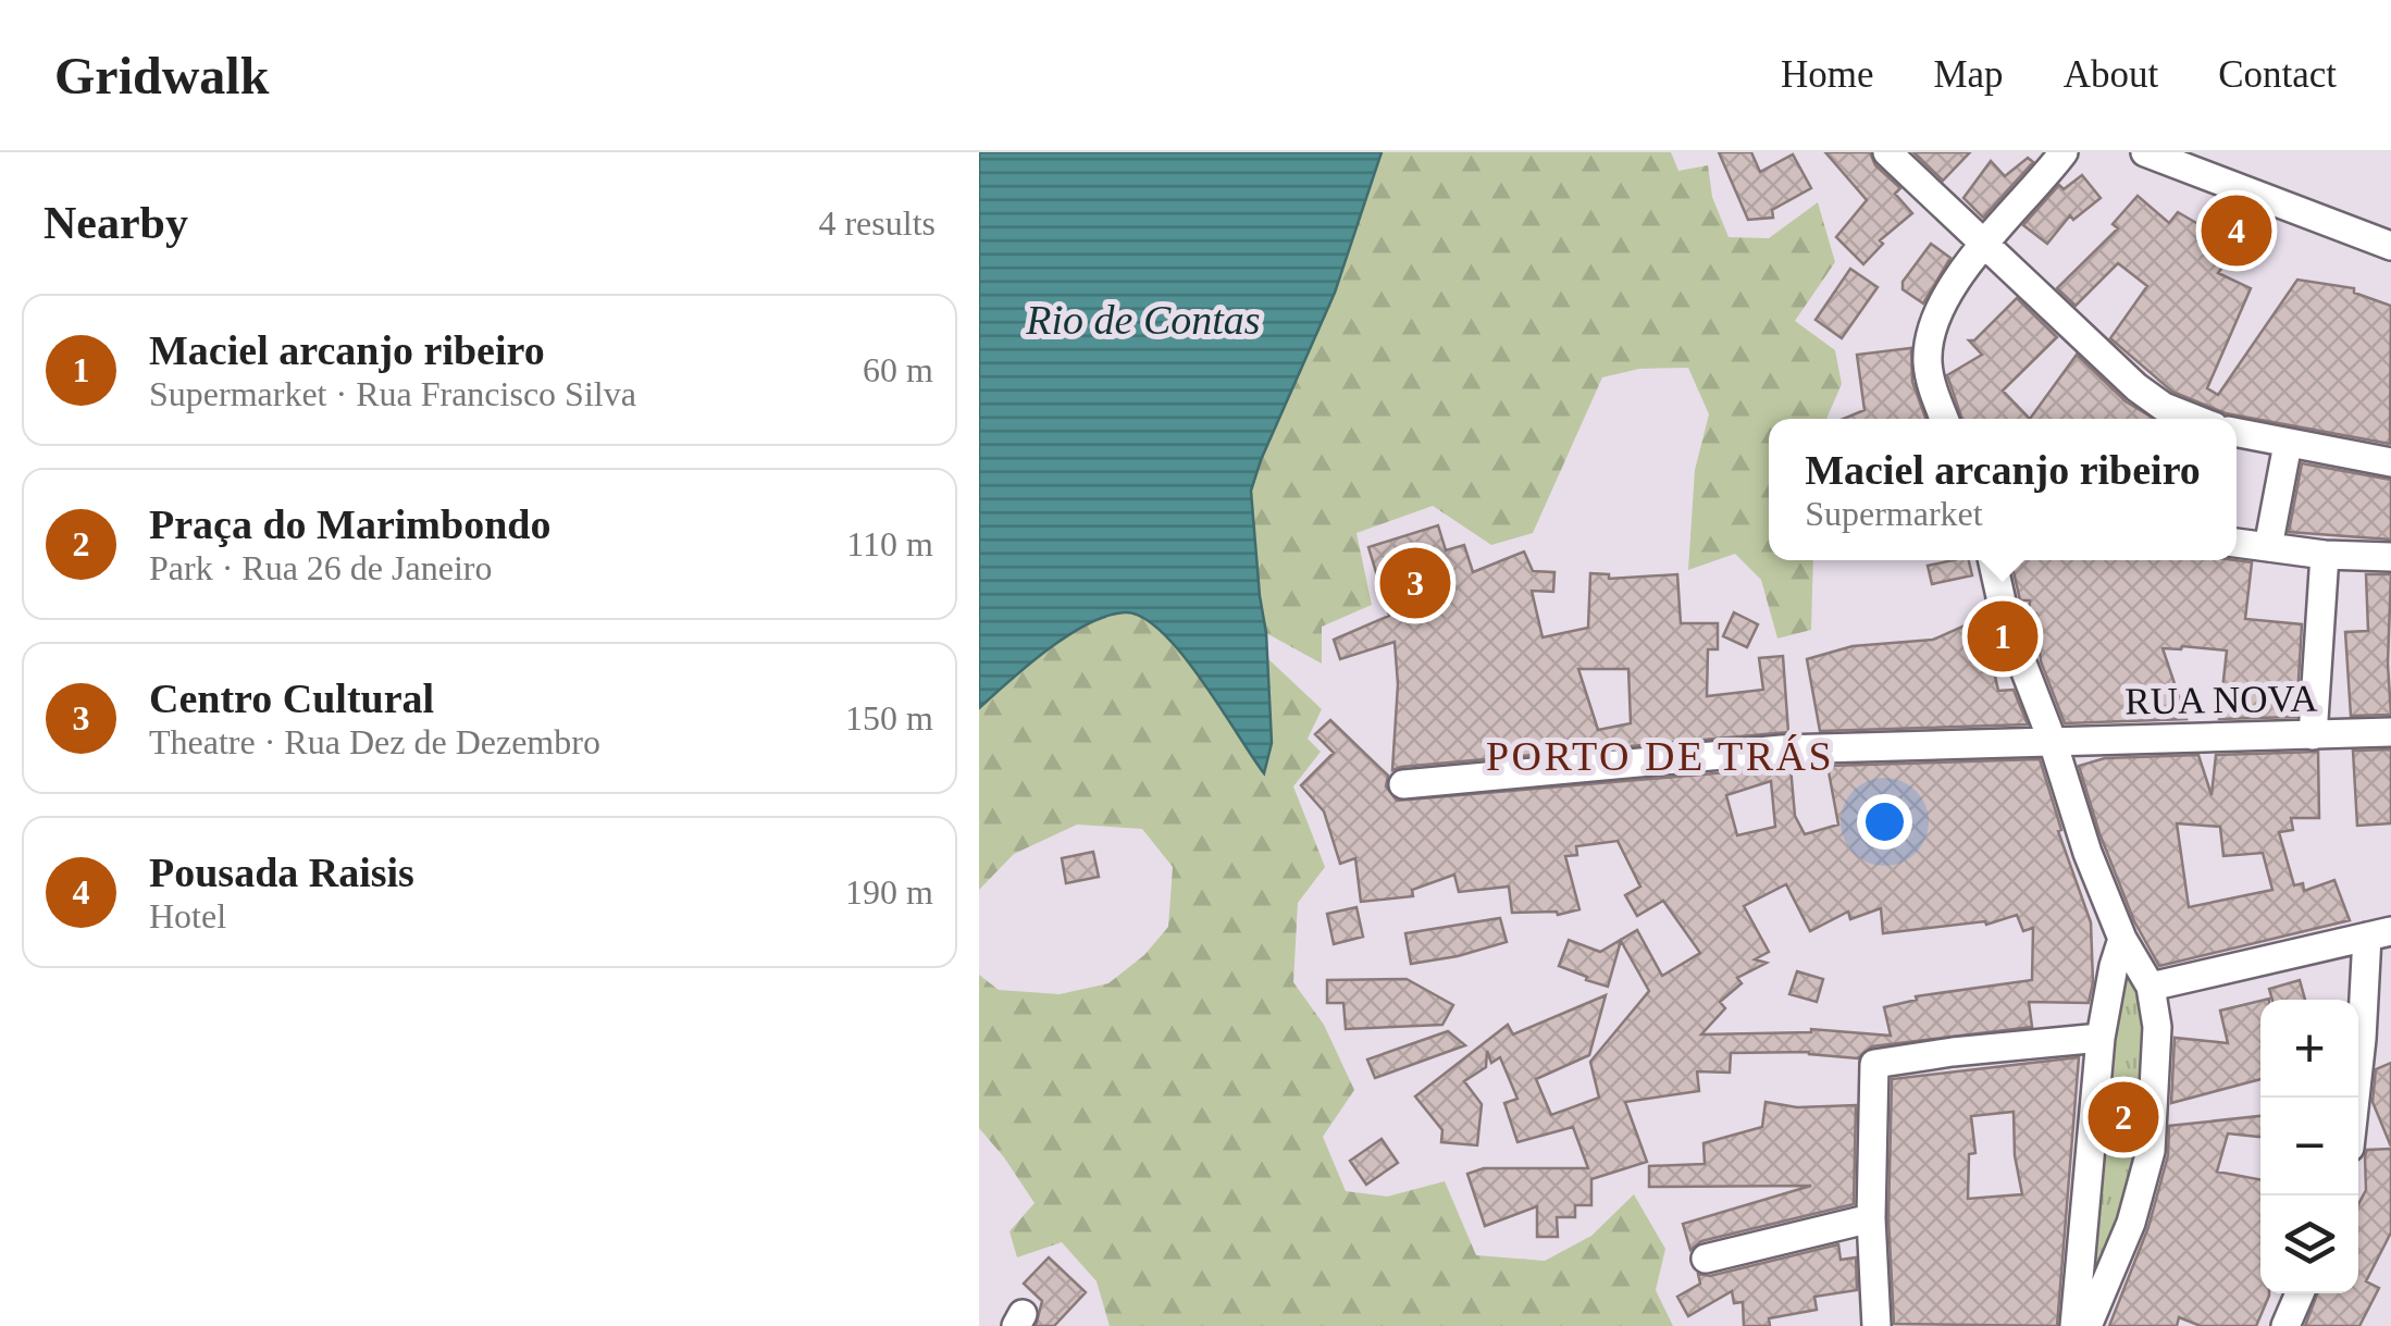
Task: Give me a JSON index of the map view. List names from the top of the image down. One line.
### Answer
{"streets":{"street":["RUA NOVA"]},"districts":["PORTO DE TRÁS"],"water":["Rio de Contas"],"page":{"header":"Gridwalk","nav":["Home","Map","About","Contact"],"heading":["Nearby","4 results"],"pins":["4","3","1","2"],"list":[{"mark":"1","name":"Maciel arcanjo ribeiro","note":"Supermarket · Rua Francisco Silva","value":"60 m"},{"mark":"2","name":"Praça do Marimbondo","note":"Park · Rua 26 de Janeiro","value":"110 m"},{"mark":"3","name":"Centro Cultural","note":"Theatre · Rua Dez de Dezembro","value":"150 m"},{"mark":"4","name":"Pousada Raisis","note":"Hotel","value":"190 m"}],"popup":["Maciel arcanjo ribeiro","Supermarket"],"map_buttons":["+","−"]}}
